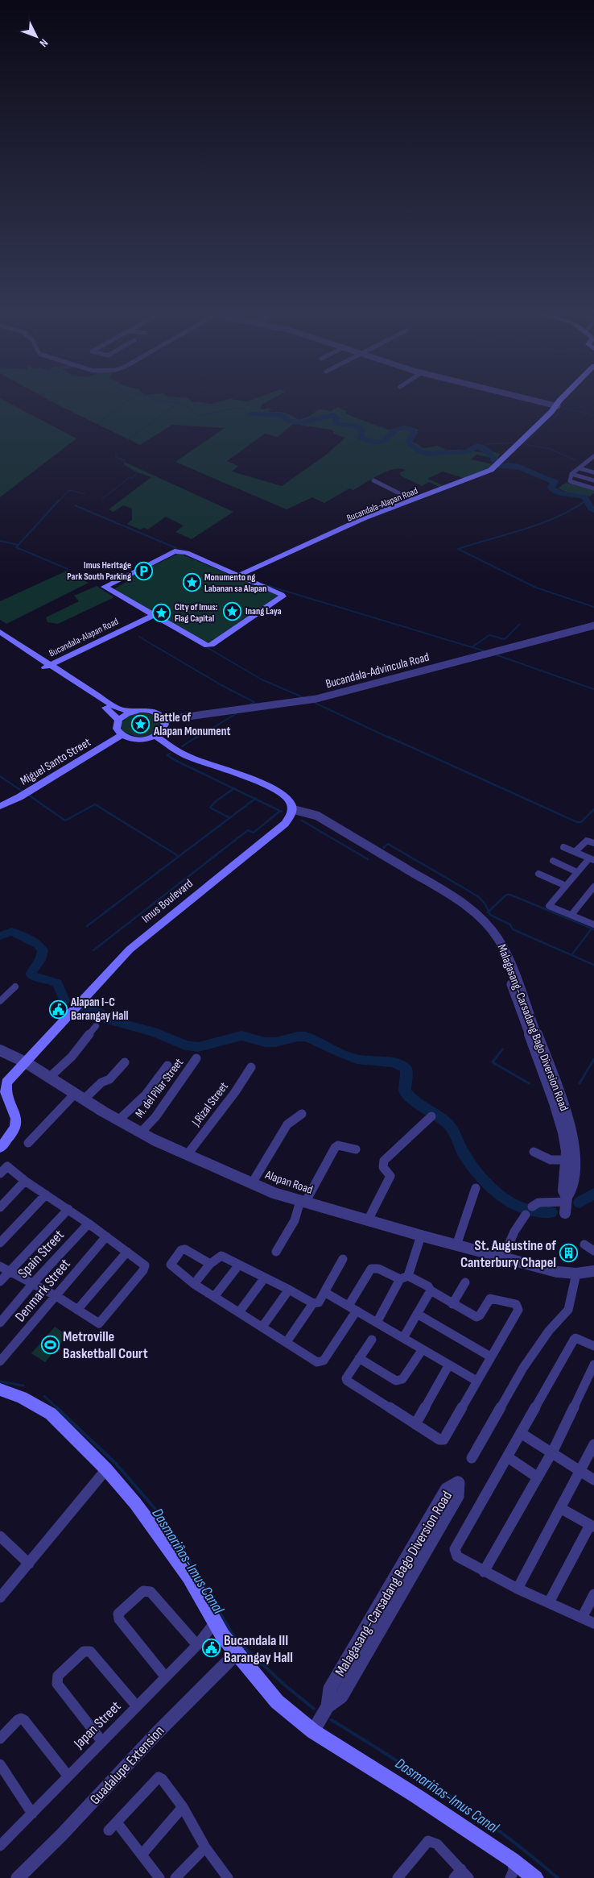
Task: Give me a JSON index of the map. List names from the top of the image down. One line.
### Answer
{"streets":{"main road":["Bucandala-Alapan Road","Miguel Santo Street","Imus Boulevard"],"street":["Bucandala-Advincula Road","Malagasang-Carsadang Bago Diversion Road","M. del Pilar Street","J.Rizal Street","Alapan Road","Spain Street","Denmark Street","Japan Street","Guadalupe Extension"]},"crossings":[["Bucandala-Advincula Road","Miguel Santo Street"],["Imus Boulevard","Malagasang-Carsadang Bago Diversion Road"],["Imus Boulevard","Alapan Road"],["M. del Pilar Street","Alapan Road"],["J.Rizal Street","Alapan Road"]],"water":["Dasmariñas-Imus Canal"],"places":{"parking":["Imus Heritage Park South Parking"],"place":["Monumento ng Labanan sa Alapan","Inang Laya","City of Imus: Flag Capital","Battle of Alapan Monument"],"public building":["Alapan I-C Barangay Hall","Bucandala III Barangay Hall"],"building":["St. Augustine of Canterbury Chapel"],"sports":["Metroville Basketball Court"]},"north":"bottom right"}
